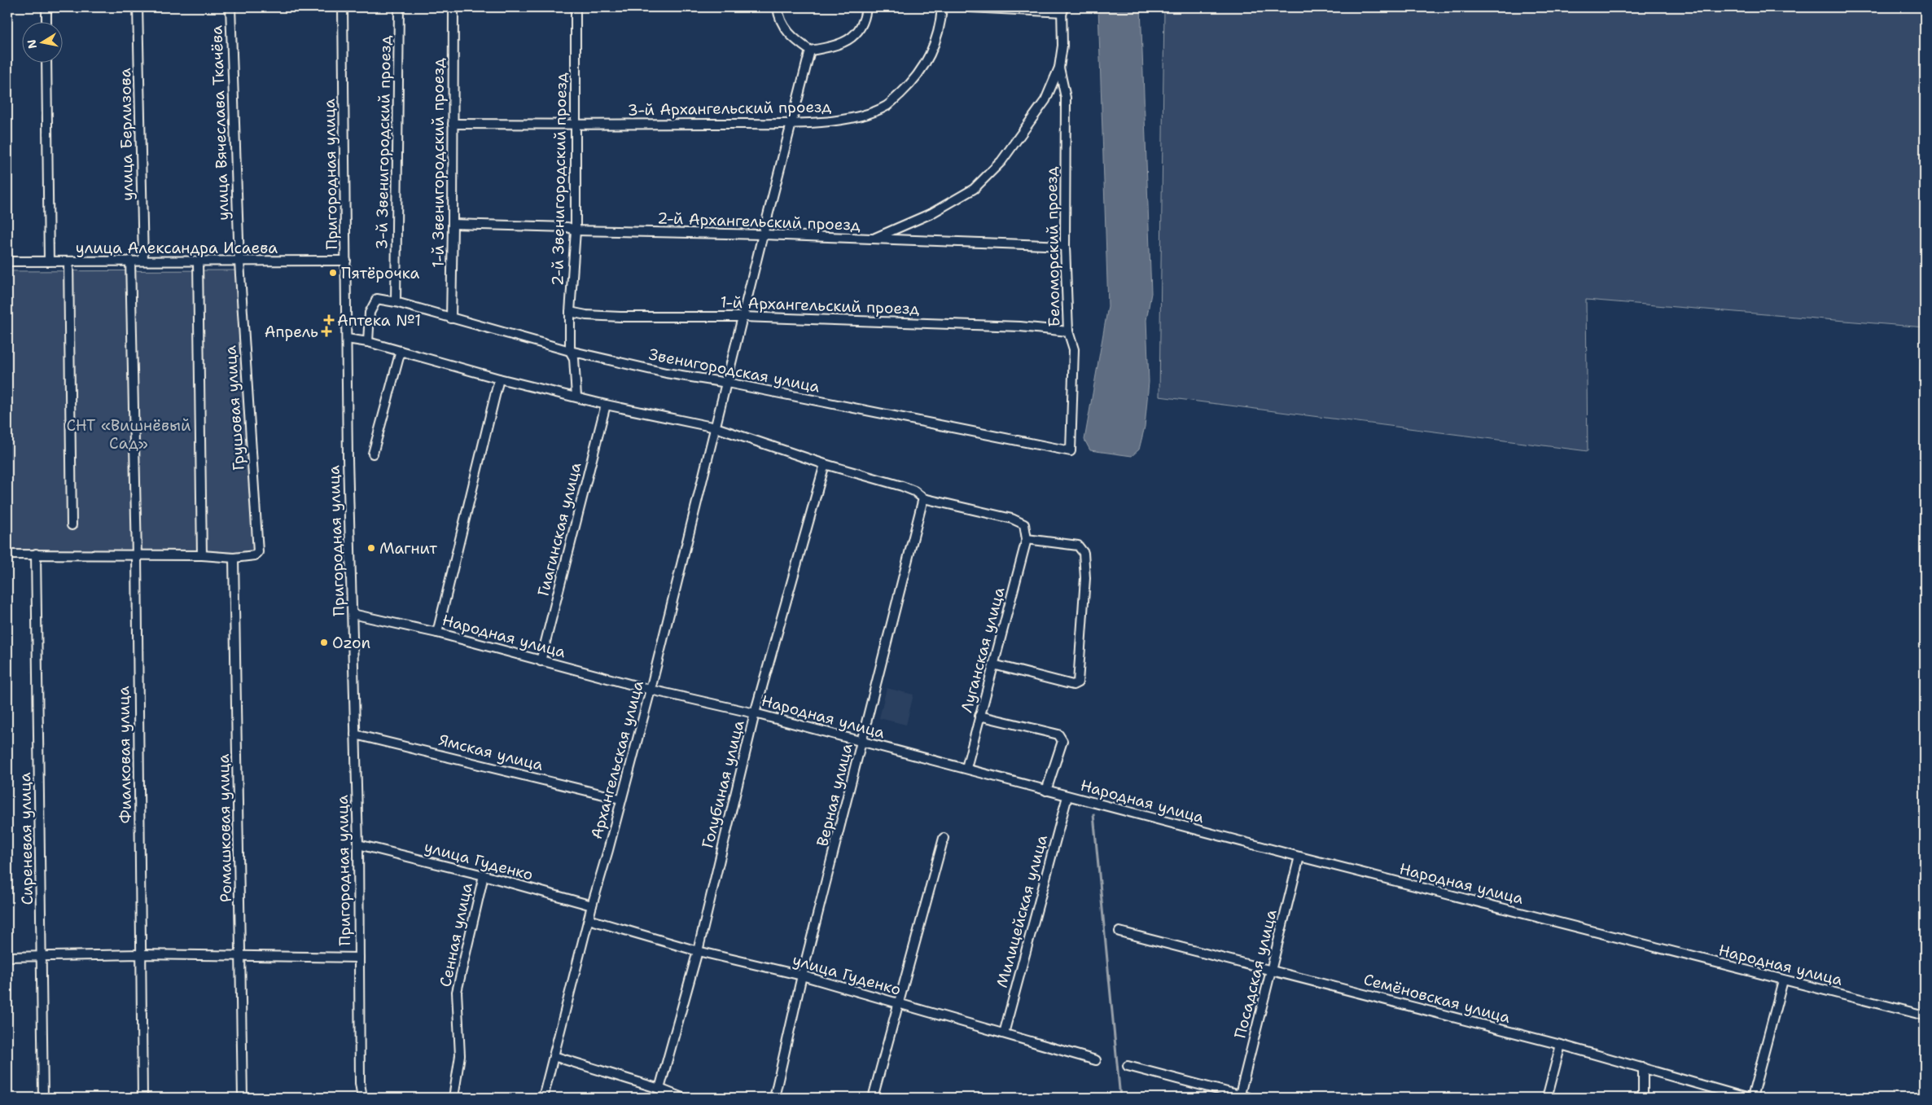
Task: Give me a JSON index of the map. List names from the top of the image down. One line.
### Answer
{"streets":{"street":["3-й Архангельский проезд","улица Вячеслава Ткачёва","улица Берлизова","3-й Звенигородский проезд","1-й Звенигородский проезд","Пригородная улица","2-й Звенигородский проезд","2-й Архангельский проезд","Беломорский проезд","улица Александра Исаева","1-й Архангельский проезд","Звенигородская улица","Грушовая улица","Гиагинская улица","Народная улица","Луганская улица","Ямская улица","Фиалковая улица","Архангельская улица","Голубиная улица","Верная улица","Ромашковая улица","Сиреневая улица","улица Гуденко","Милицейская улица","Сенная улица","Посадская улица","Семёновская улица"]},"crossings":[["3-й Архангельский проезд","1-й Звенигородский проезд"],["3-й Архангельский проезд","2-й Звенигородский проезд"],["улица Вячеслава Ткачёва","улица Александра Исаева"],["улица Вячеслава Ткачёва","Грушовая улица"],["улица Берлизова","улица Александра Исаева"],["3-й Звенигородский проезд","Звенигородская улица"],["1-й Звенигородский проезд","2-й Архангельский проезд"],["1-й Звенигородский проезд","Звенигородская улица"],["Пригородная улица","улица Александра Исаева"],["Пригородная улица","Народная улица"],["Пригородная улица","Ямская улица"],["Пригородная улица","улица Гуденко"],["2-й Звенигородский проезд","2-й Архангельский проезд"],["2-й Звенигородский проезд","1-й Архангельский проезд"],["2-й Звенигородский проезд","Звенигородская улица"],["2-й Архангельский проезд","Беломорский проезд"],["Беломорский проезд","1-й Архангельский проезд"],["Беломорский проезд","Звенигородская улица"],["улица Александра Исаева","Грушовая улица"],["улица Александра Исаева","Фиалковая улица"],["Звенигородская улица","Архангельская улица"],["Грушовая улица","Ромашковая улица"],["Гиагинская улица","Народная улица"],["Народная улица","Луганская улица"],["Народная улица","Архангельская улица"],["Народная улица","Голубиная улица"],["Народная улица","Верная улица"],["Народная улица","Милицейская улица"],["Народная улица","Посадская улица"],["Ямская улица","Архангельская улица"],["Архангельская улица","улица Гуденко"],["Голубиная улица","улица Гуденко"],["Верная улица","улица Гуденко"],["улица Гуденко","Милицейская улица"],["улица Гуденко","Сенная улица"],["Посадская улица","Семёновская улица"]],"parks":["СНТ «Вишнёвый Cад»"],"places":{"other":["Пятёрочка","Магнит","Ozon"],"health":["Аптека №1","Апрель"]},"north":"left"}
